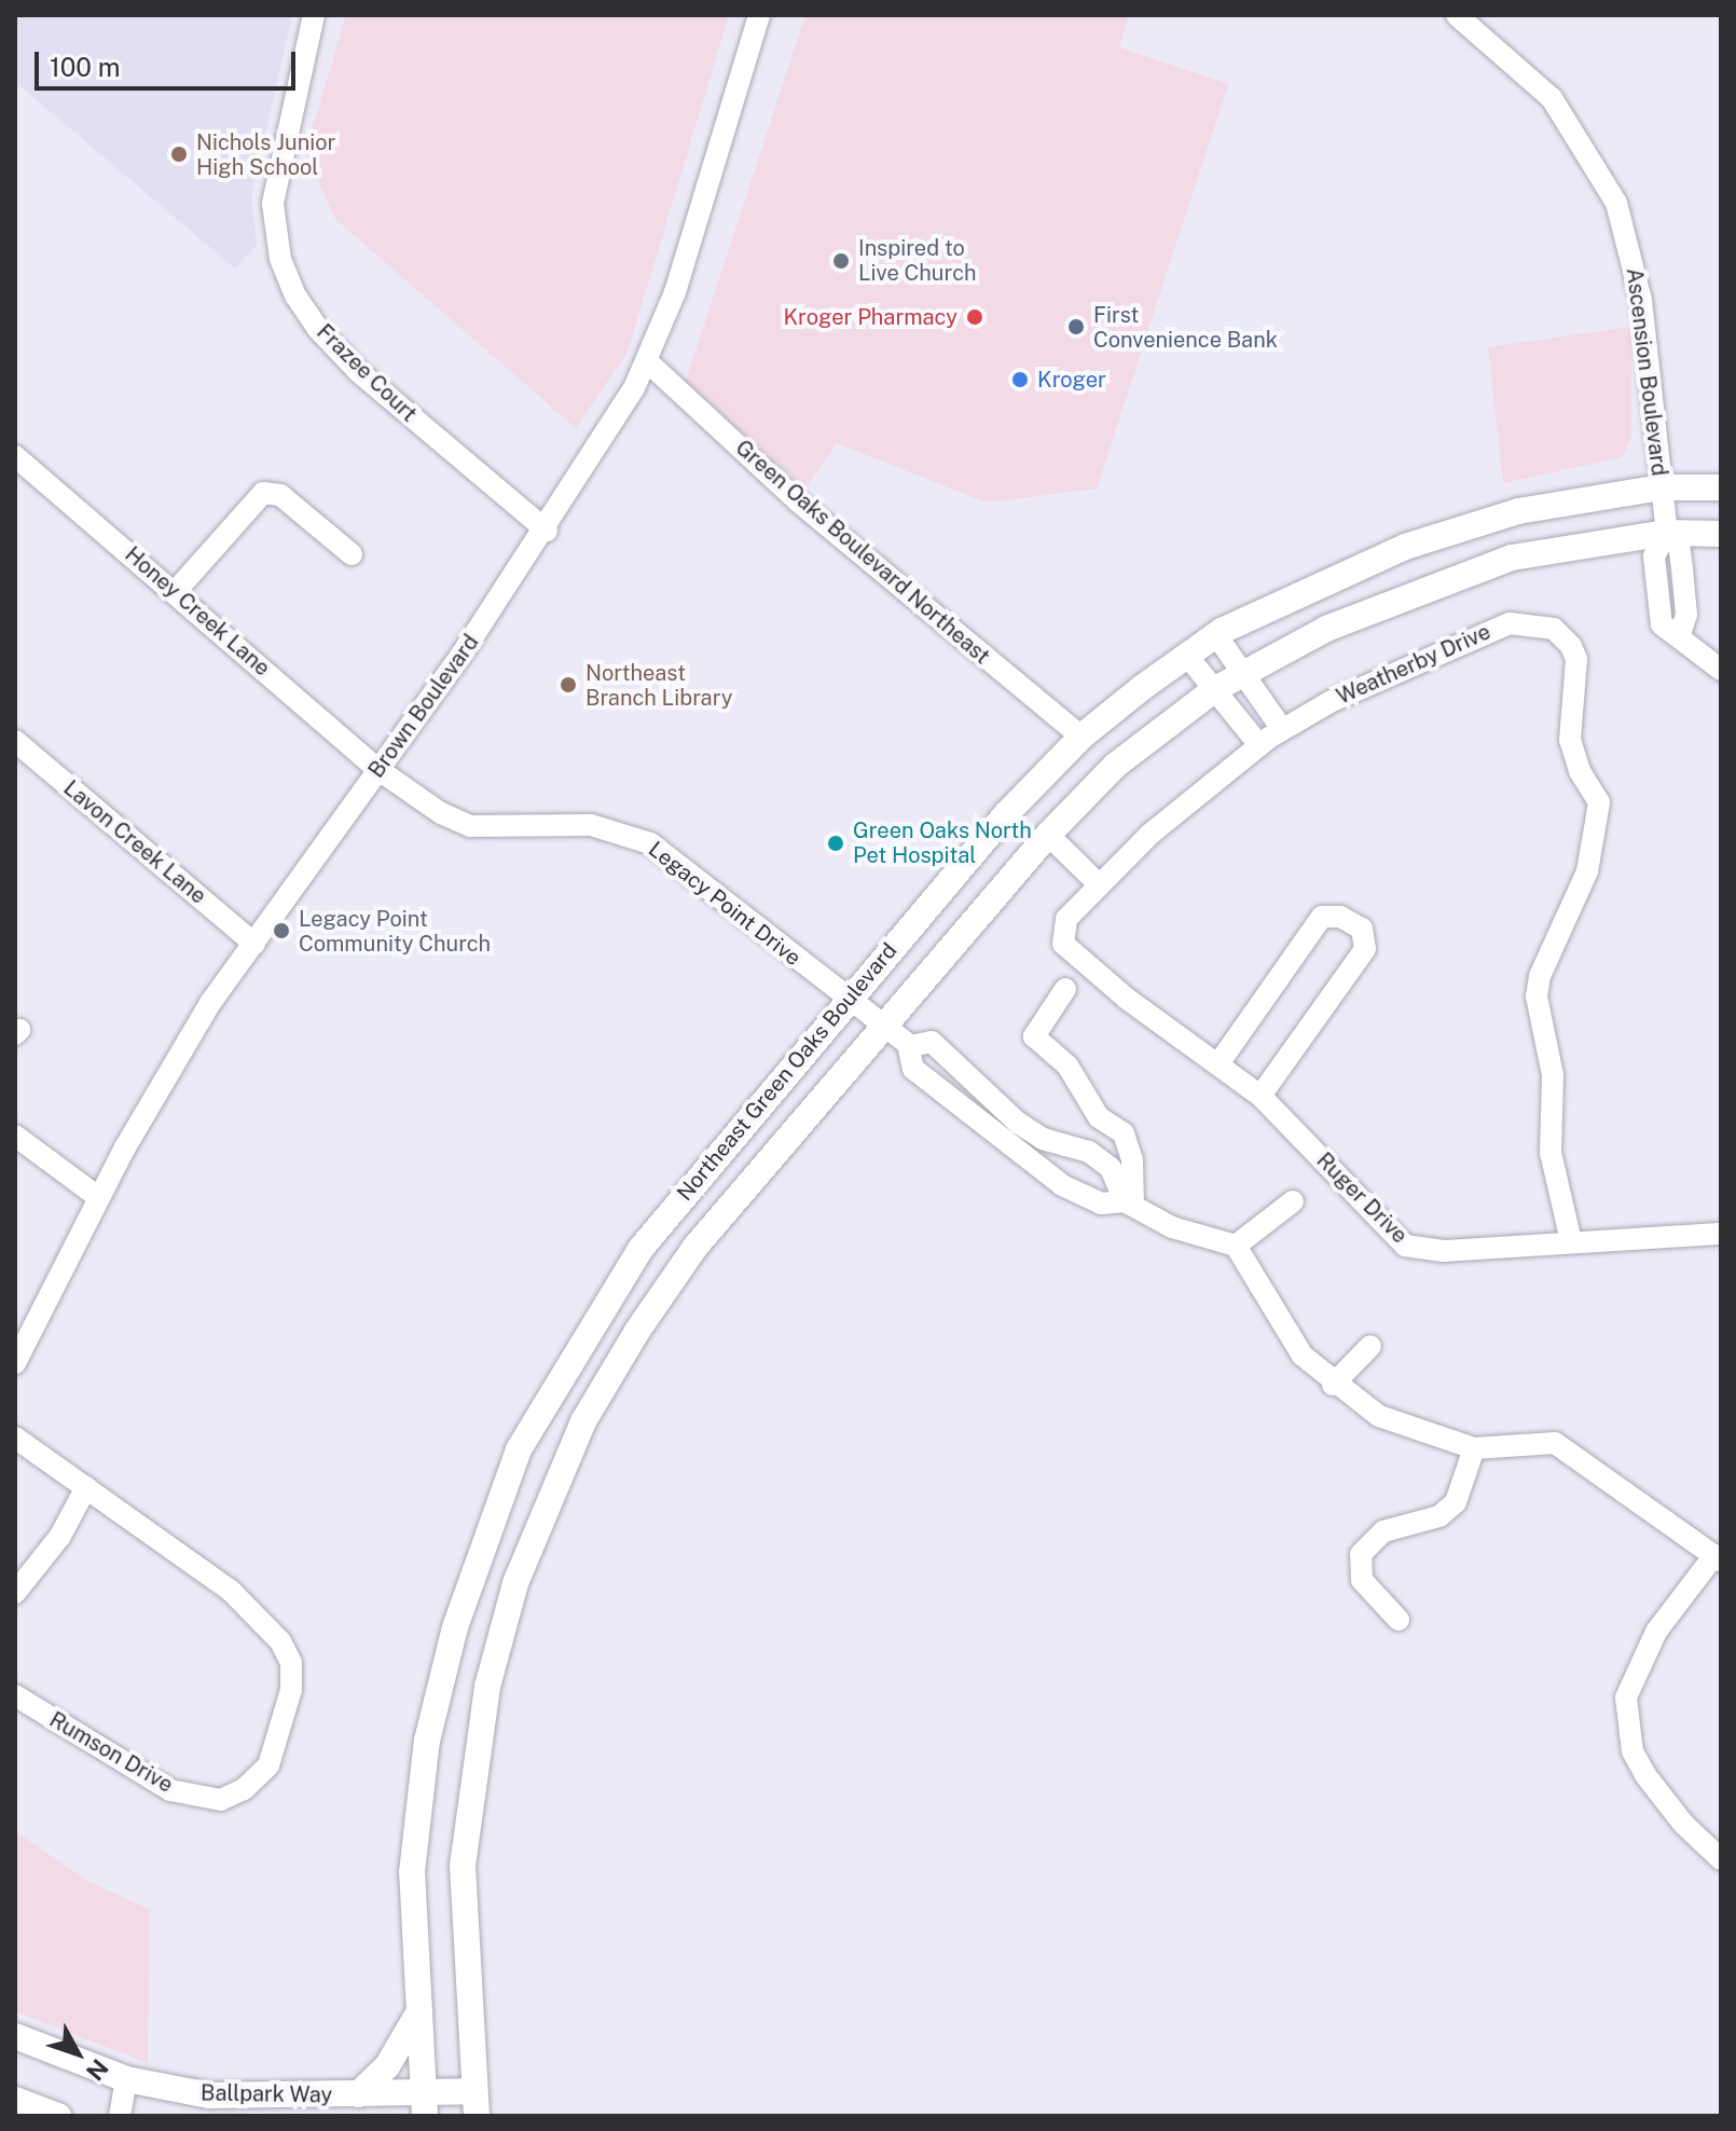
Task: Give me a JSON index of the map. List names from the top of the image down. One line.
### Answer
{"streets":{"main road":["Northeast Green Oaks Boulevard","Ballpark Way"],"street":["Ascension Boulevard","Frazee Court","Green Oaks Boulevard Northeast","Honey Creek Lane","Weatherby Drive","Brown Boulevard","Lavon Creek Lane","Legacy Point Drive","Ruger Drive","Rumson Drive"]},"crossings":[["Ascension Boulevard","Northeast Green Oaks Boulevard"],["Frazee Court","Brown Boulevard"],["Green Oaks Boulevard Northeast","Brown Boulevard"],["Green Oaks Boulevard Northeast","Northeast Green Oaks Boulevard"],["Honey Creek Lane","Brown Boulevard"],["Honey Creek Lane","Legacy Point Drive"],["Weatherby Drive","Ruger Drive"],["Brown Boulevard","Lavon Creek Lane"],["Brown Boulevard","Legacy Point Drive"],["Legacy Point Drive","Northeast Green Oaks Boulevard"],["Northeast Green Oaks Boulevard","Ballpark Way"]],"places":["Nichols Junior High School","Inspired to Live Church","Kroger Pharmacy","First Convenience Bank","Kroger","Northeast Branch Library","Green Oaks North Pet Hospital","Legacy Point Community Church"],"scale_bar":"100 m","north":"bottom right"}
